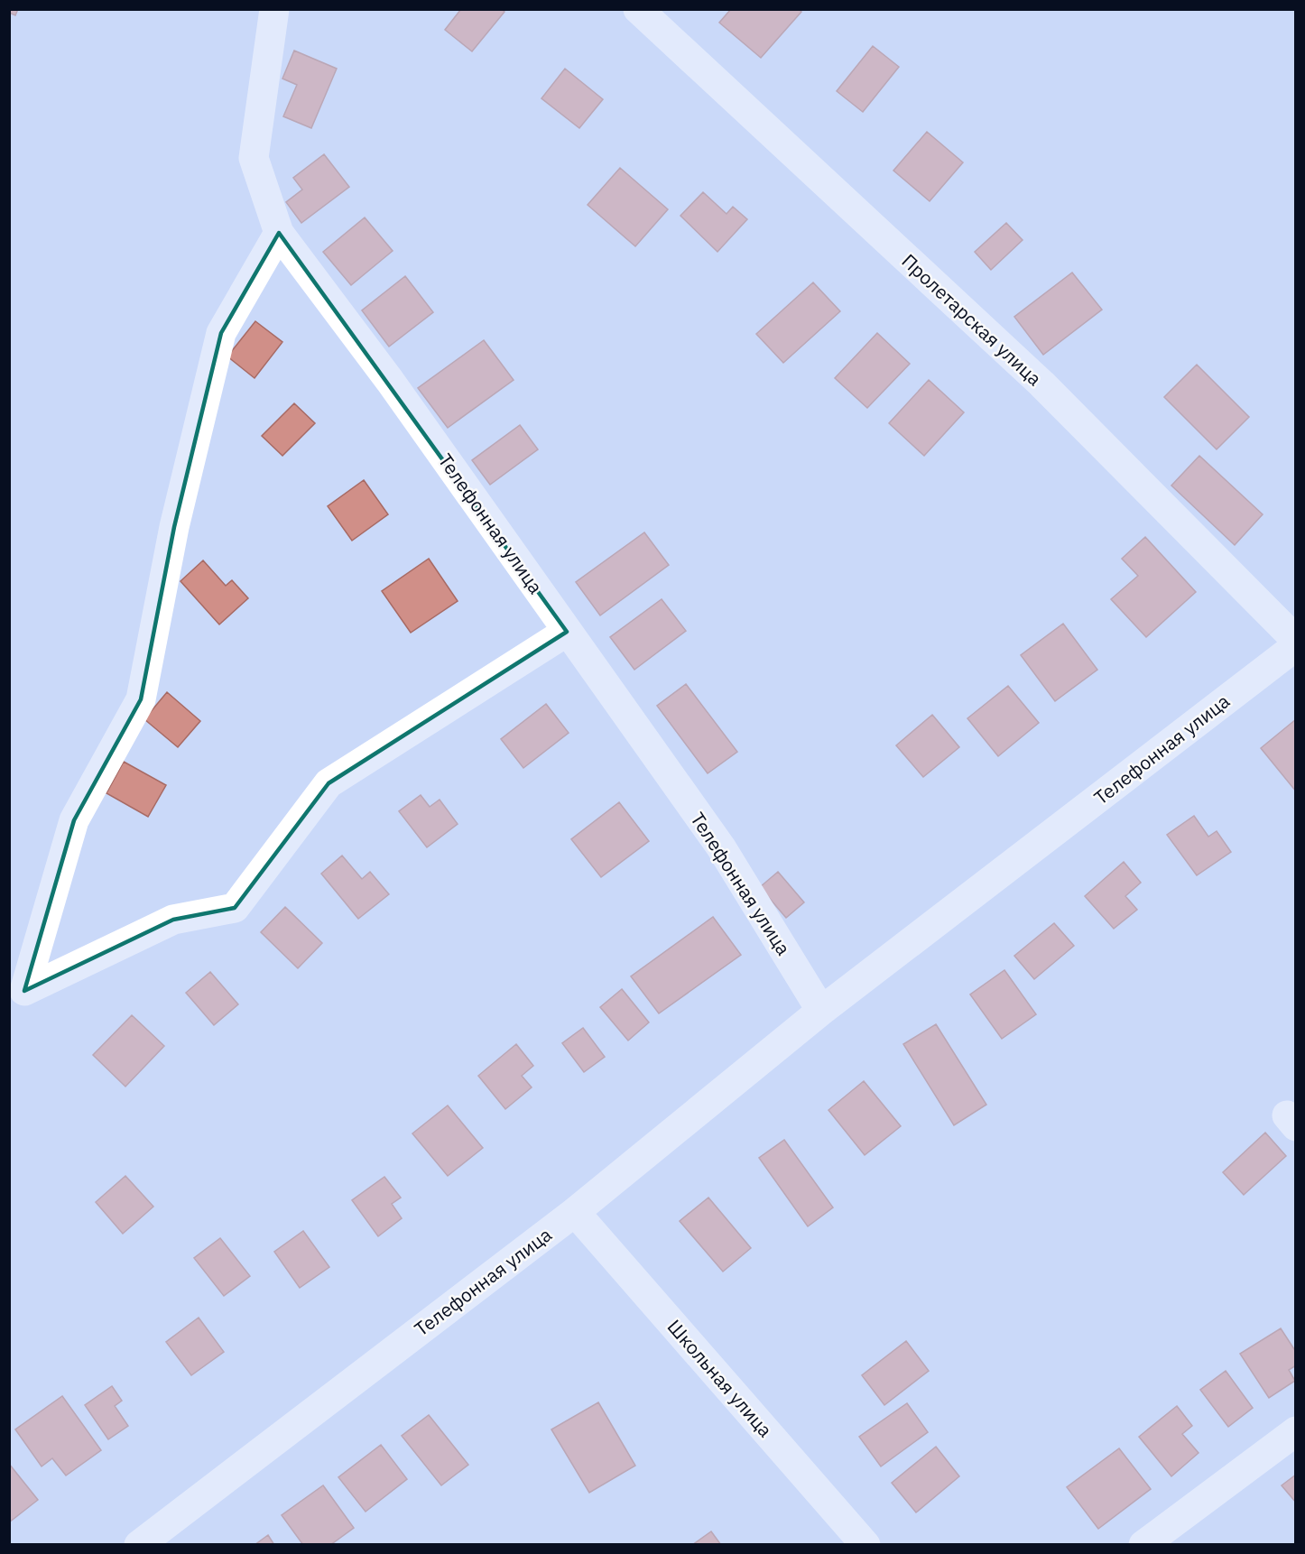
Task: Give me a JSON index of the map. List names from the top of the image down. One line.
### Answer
{"streets":{"street":["Пролетарская улица","Телефонная улица","Школьная улица"]},"crossings":[["Телефонная улица","Школьная улица"]]}
